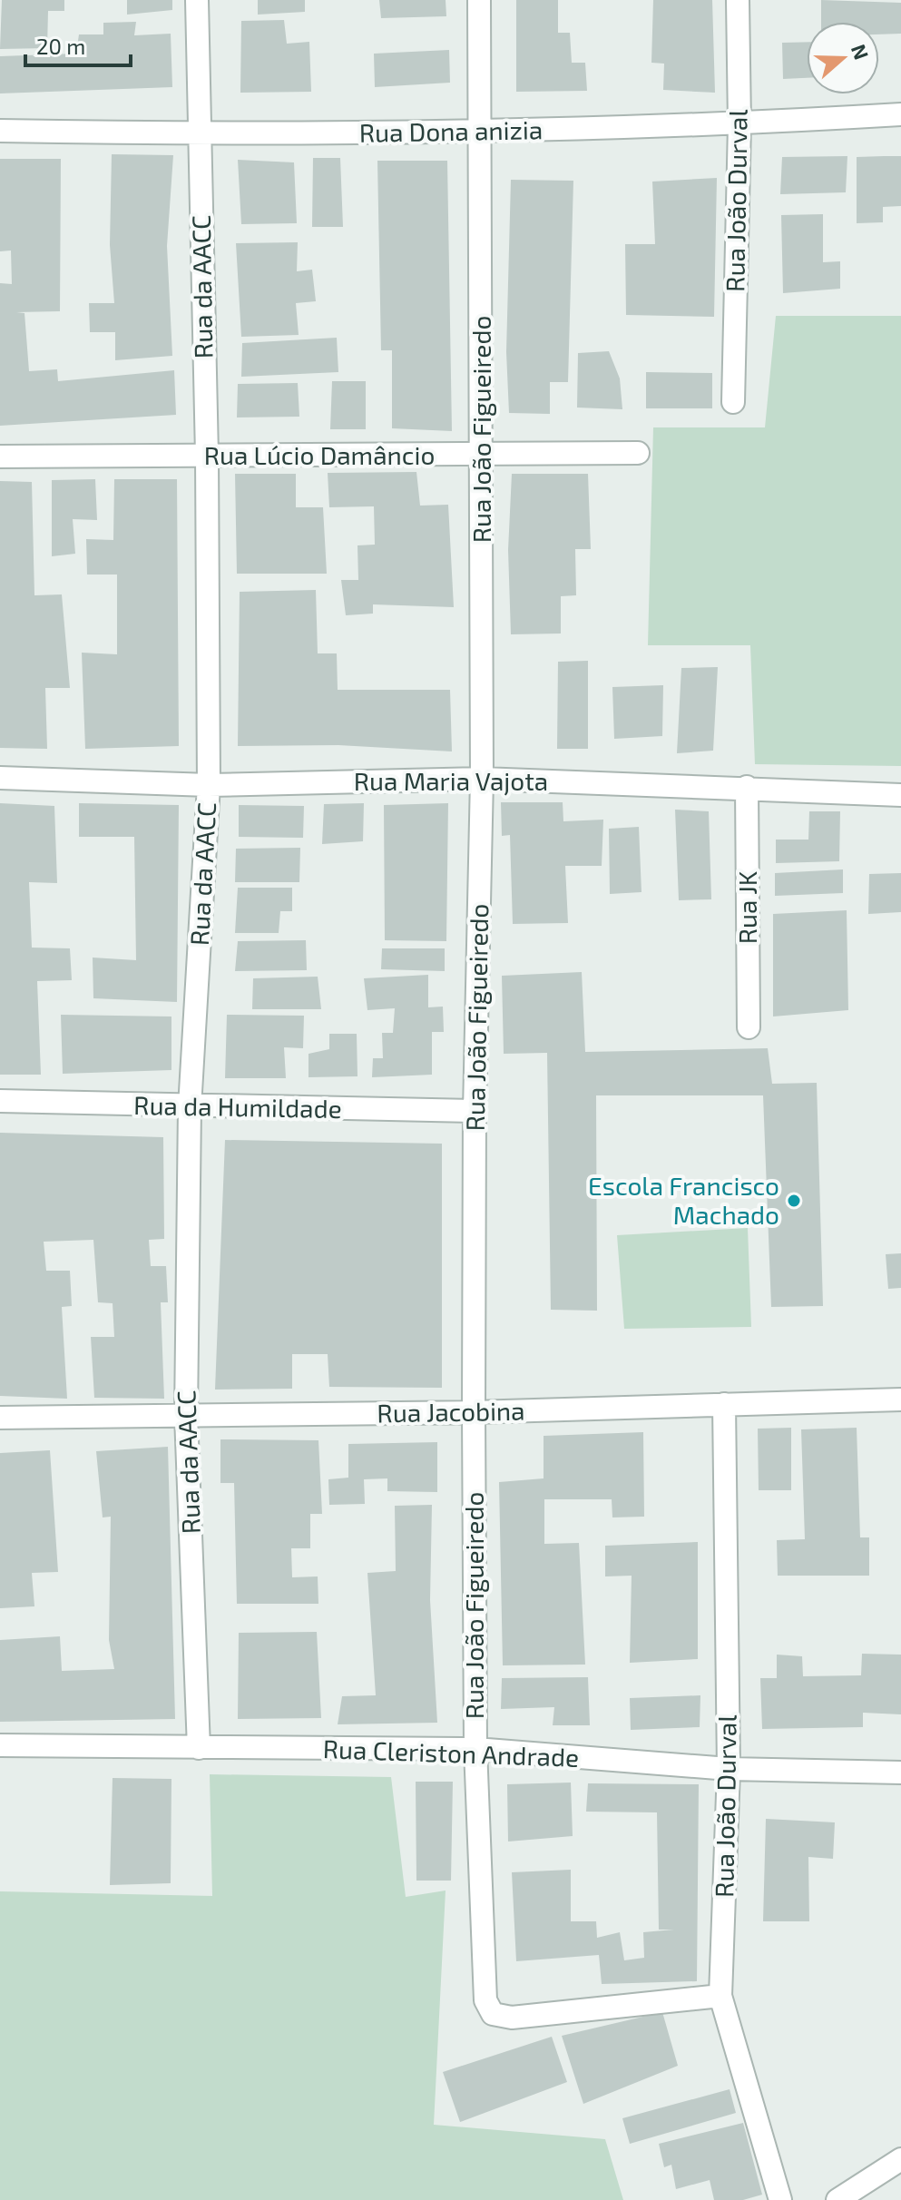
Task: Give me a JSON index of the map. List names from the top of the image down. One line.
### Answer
{"streets":{"street":["Rua Dona anizia","Rua João Durval","Rua da AACC","Rua João Figueiredo","Rua Lúcio Damâncio","Rua Maria Vajota","Rua JK","Rua da Humildade","Rua Jacobina","Rua Cleriston Andrade"]},"crossings":[["Rua Dona anizia","Rua João Durval"],["Rua Dona anizia","Rua da AACC"],["Rua Dona anizia","Rua João Figueiredo"],["Rua João Durval","Rua João Figueiredo"],["Rua João Durval","Rua Jacobina"],["Rua João Durval","Rua Cleriston Andrade"],["Rua da AACC","Rua Lúcio Damâncio"],["Rua da AACC","Rua Maria Vajota"],["Rua da AACC","Rua da Humildade"],["Rua da AACC","Rua Jacobina"],["Rua da AACC","Rua Cleriston Andrade"],["Rua João Figueiredo","Rua Lúcio Damâncio"],["Rua João Figueiredo","Rua Maria Vajota"],["Rua João Figueiredo","Rua da Humildade"],["Rua João Figueiredo","Rua Jacobina"],["Rua João Figueiredo","Rua Cleriston Andrade"],["Rua Maria Vajota","Rua JK"]],"places":["Escola Francisco Machado"],"scale_bar":"20 m","north":"right"}
